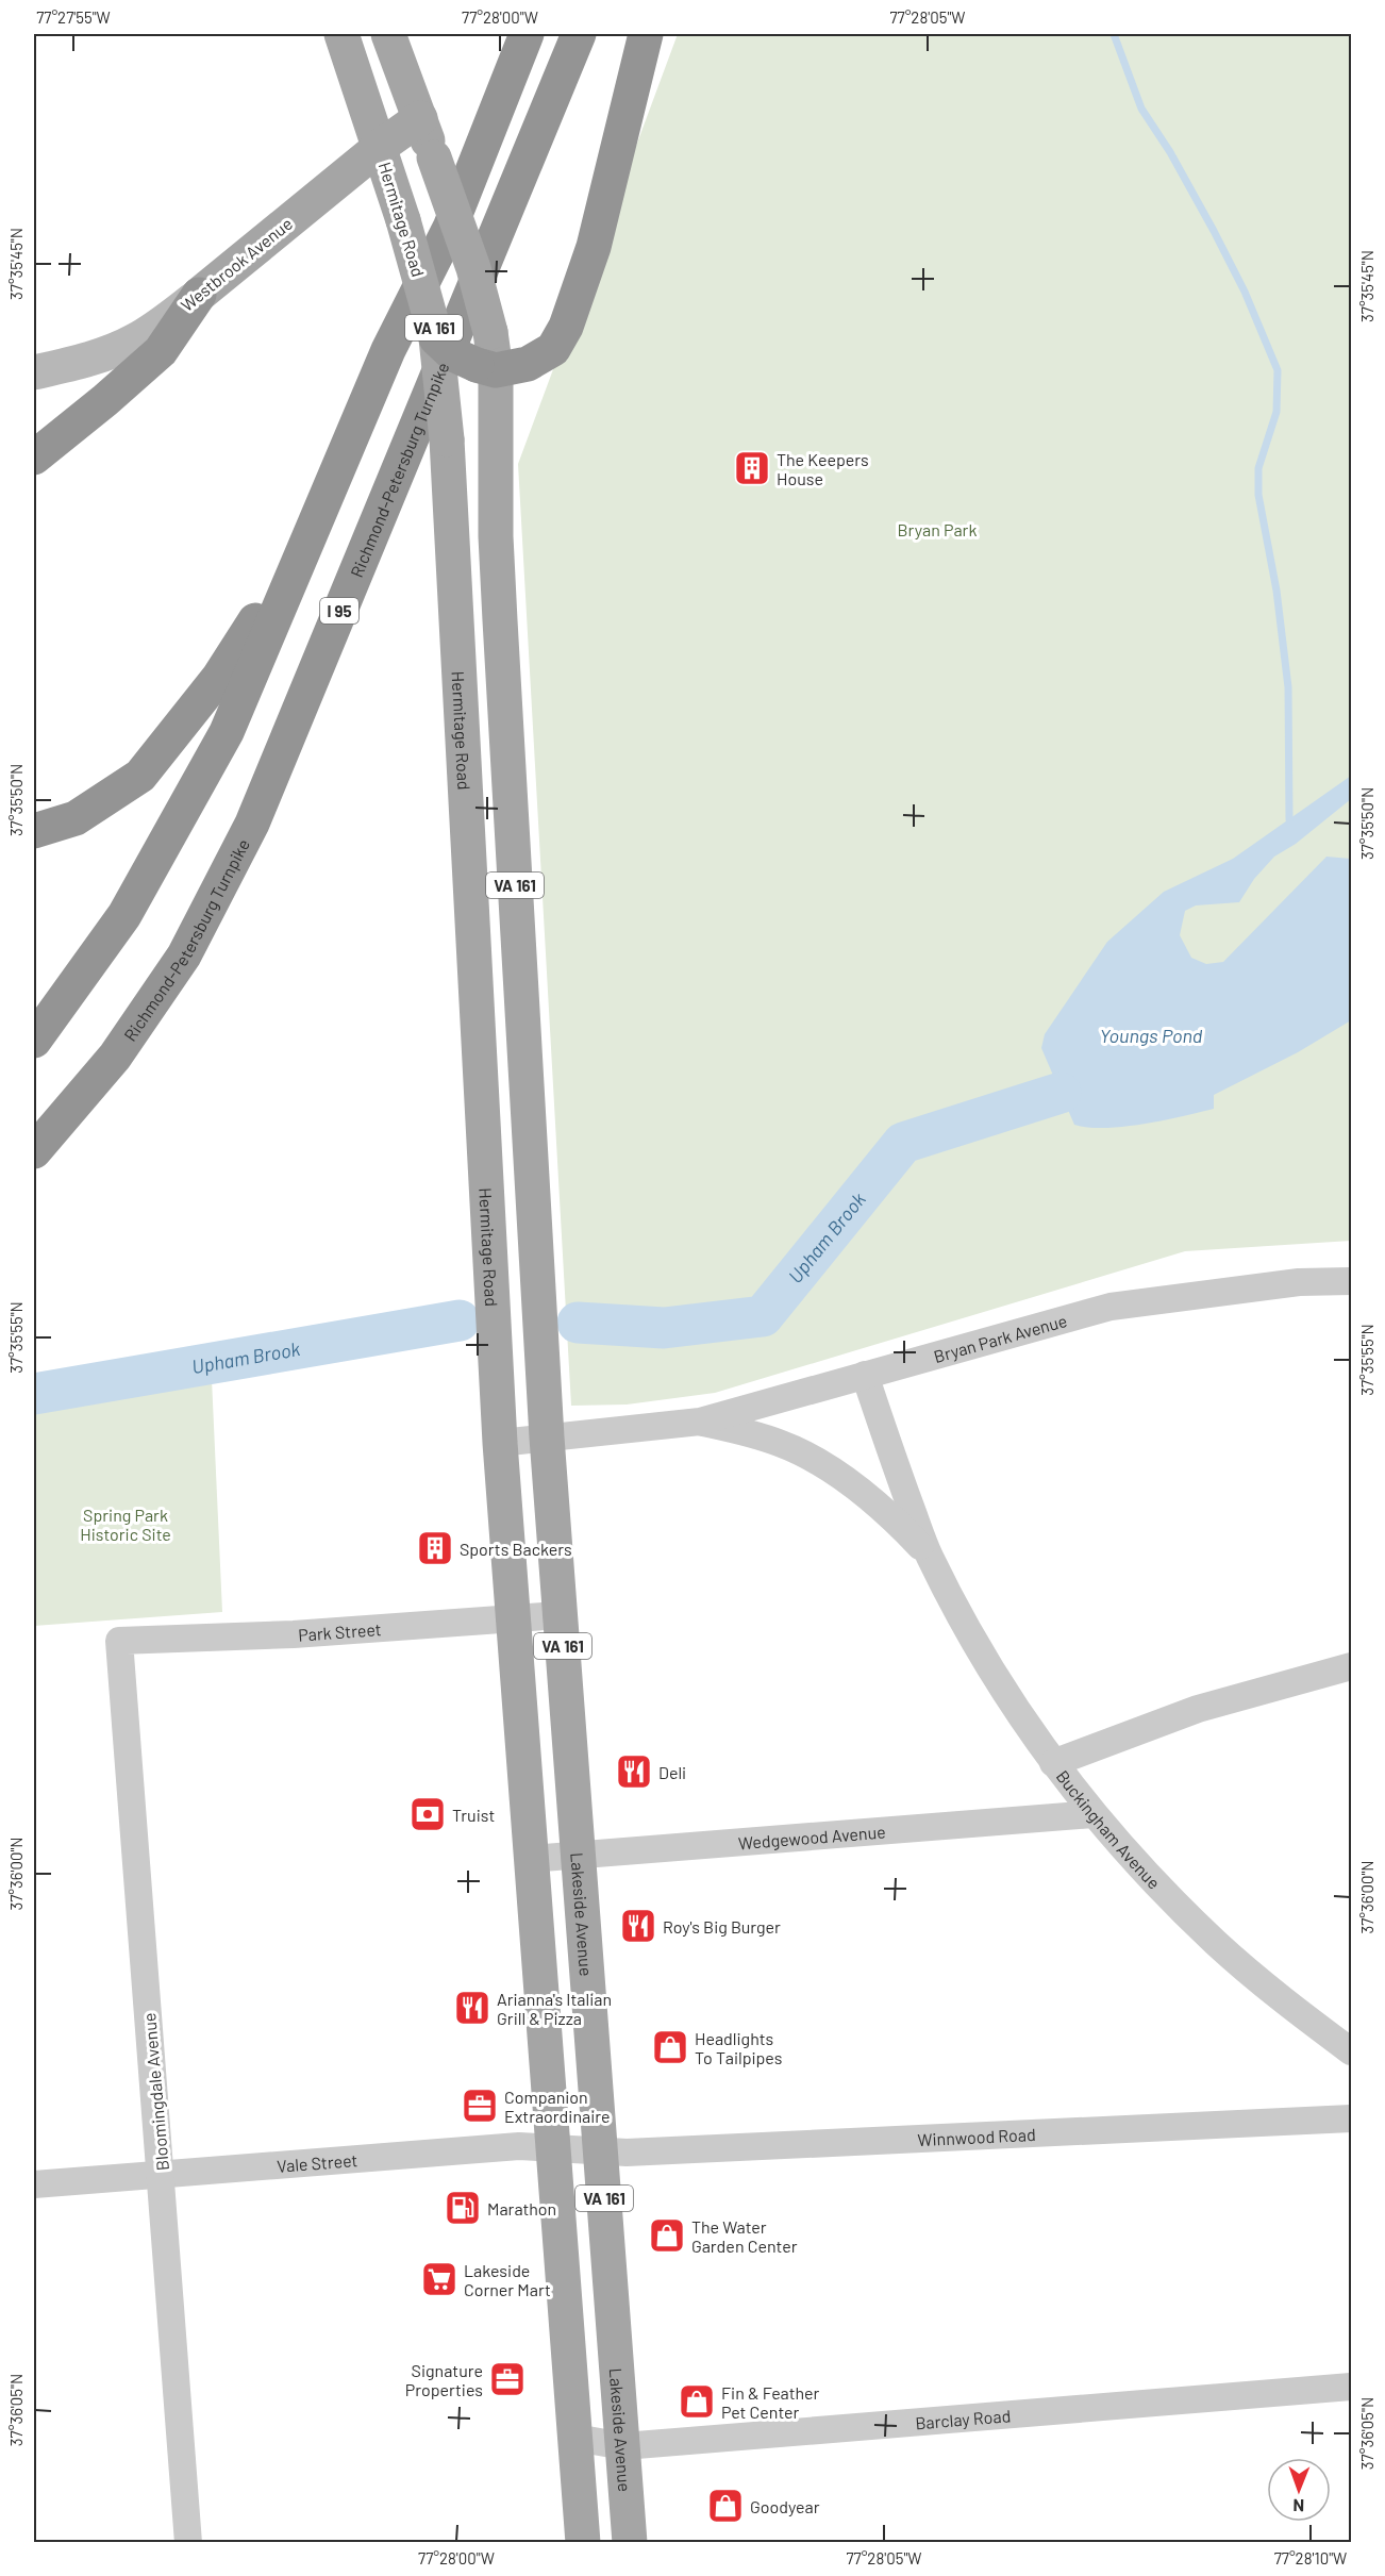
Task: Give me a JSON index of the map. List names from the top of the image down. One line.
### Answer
{"streets":{"highway":["Richmond-Petersburg Turnpike","I 95"],"main road":["Hermitage Road","Westbrook Avenue","VA 161","Lakeside Avenue"],"street":["Bryan Park Avenue","Park Street","Buckingham Avenue","Wedgewood Avenue","Bloomingdale Avenue","Winnwood Road","Vale Street","Barclay Road"]},"crossings":[["Hermitage Road","Westbrook Avenue"],["Hermitage Road","VA 161"],["Hermitage Road","Bryan Park Avenue"],["Westbrook Avenue","VA 161"],["VA 161","Bryan Park Avenue"],["VA 161","Park Street"],["VA 161","Wedgewood Avenue"],["VA 161","Lakeside Avenue"],["VA 161","Vale Street"],["VA 161","Barclay Road"],["Bryan Park Avenue","Buckingham Avenue"],["Bryan Park Avenue","Lakeside Avenue"],["Park Street","Lakeside Avenue"],["Park Street","Bloomingdale Avenue"],["Buckingham Avenue","Wedgewood Avenue"],["Wedgewood Avenue","Lakeside Avenue"],["Lakeside Avenue","Winnwood Road"],["Lakeside Avenue","Vale Street"],["Lakeside Avenue","Barclay Road"],["Bloomingdale Avenue","Vale Street"],["Winnwood Road","Vale Street"]],"water":["Youngs Pond","Upham Brook"],"parks":["Bryan Park","Spring Park Historic Site"],"places":{"building":["The Keepers House","Sports Backers"],"restaurant":["Deli","Roy's Big Burger","Arianna's Italian Grill & Pizza"],"bank":["Truist"],"shop":["Headlights To Tailpipes","The Water Garden Center","Fin & Feather Pet Center","Goodyear"],"office":["Companion Extraordinaire","Signature Properties"],"fuel station":["Marathon"],"supermarket":["Lakeside Corner Mart"]},"north":"bottom","coordinates":["77°27'55\"W","77°28'00\"W","77°28'05\"W","37°35'45\"N","37°35'50\"N","37°35'55\"N","37°36'00\"N","37°36'05\"N","77°28'10\"W"]}
